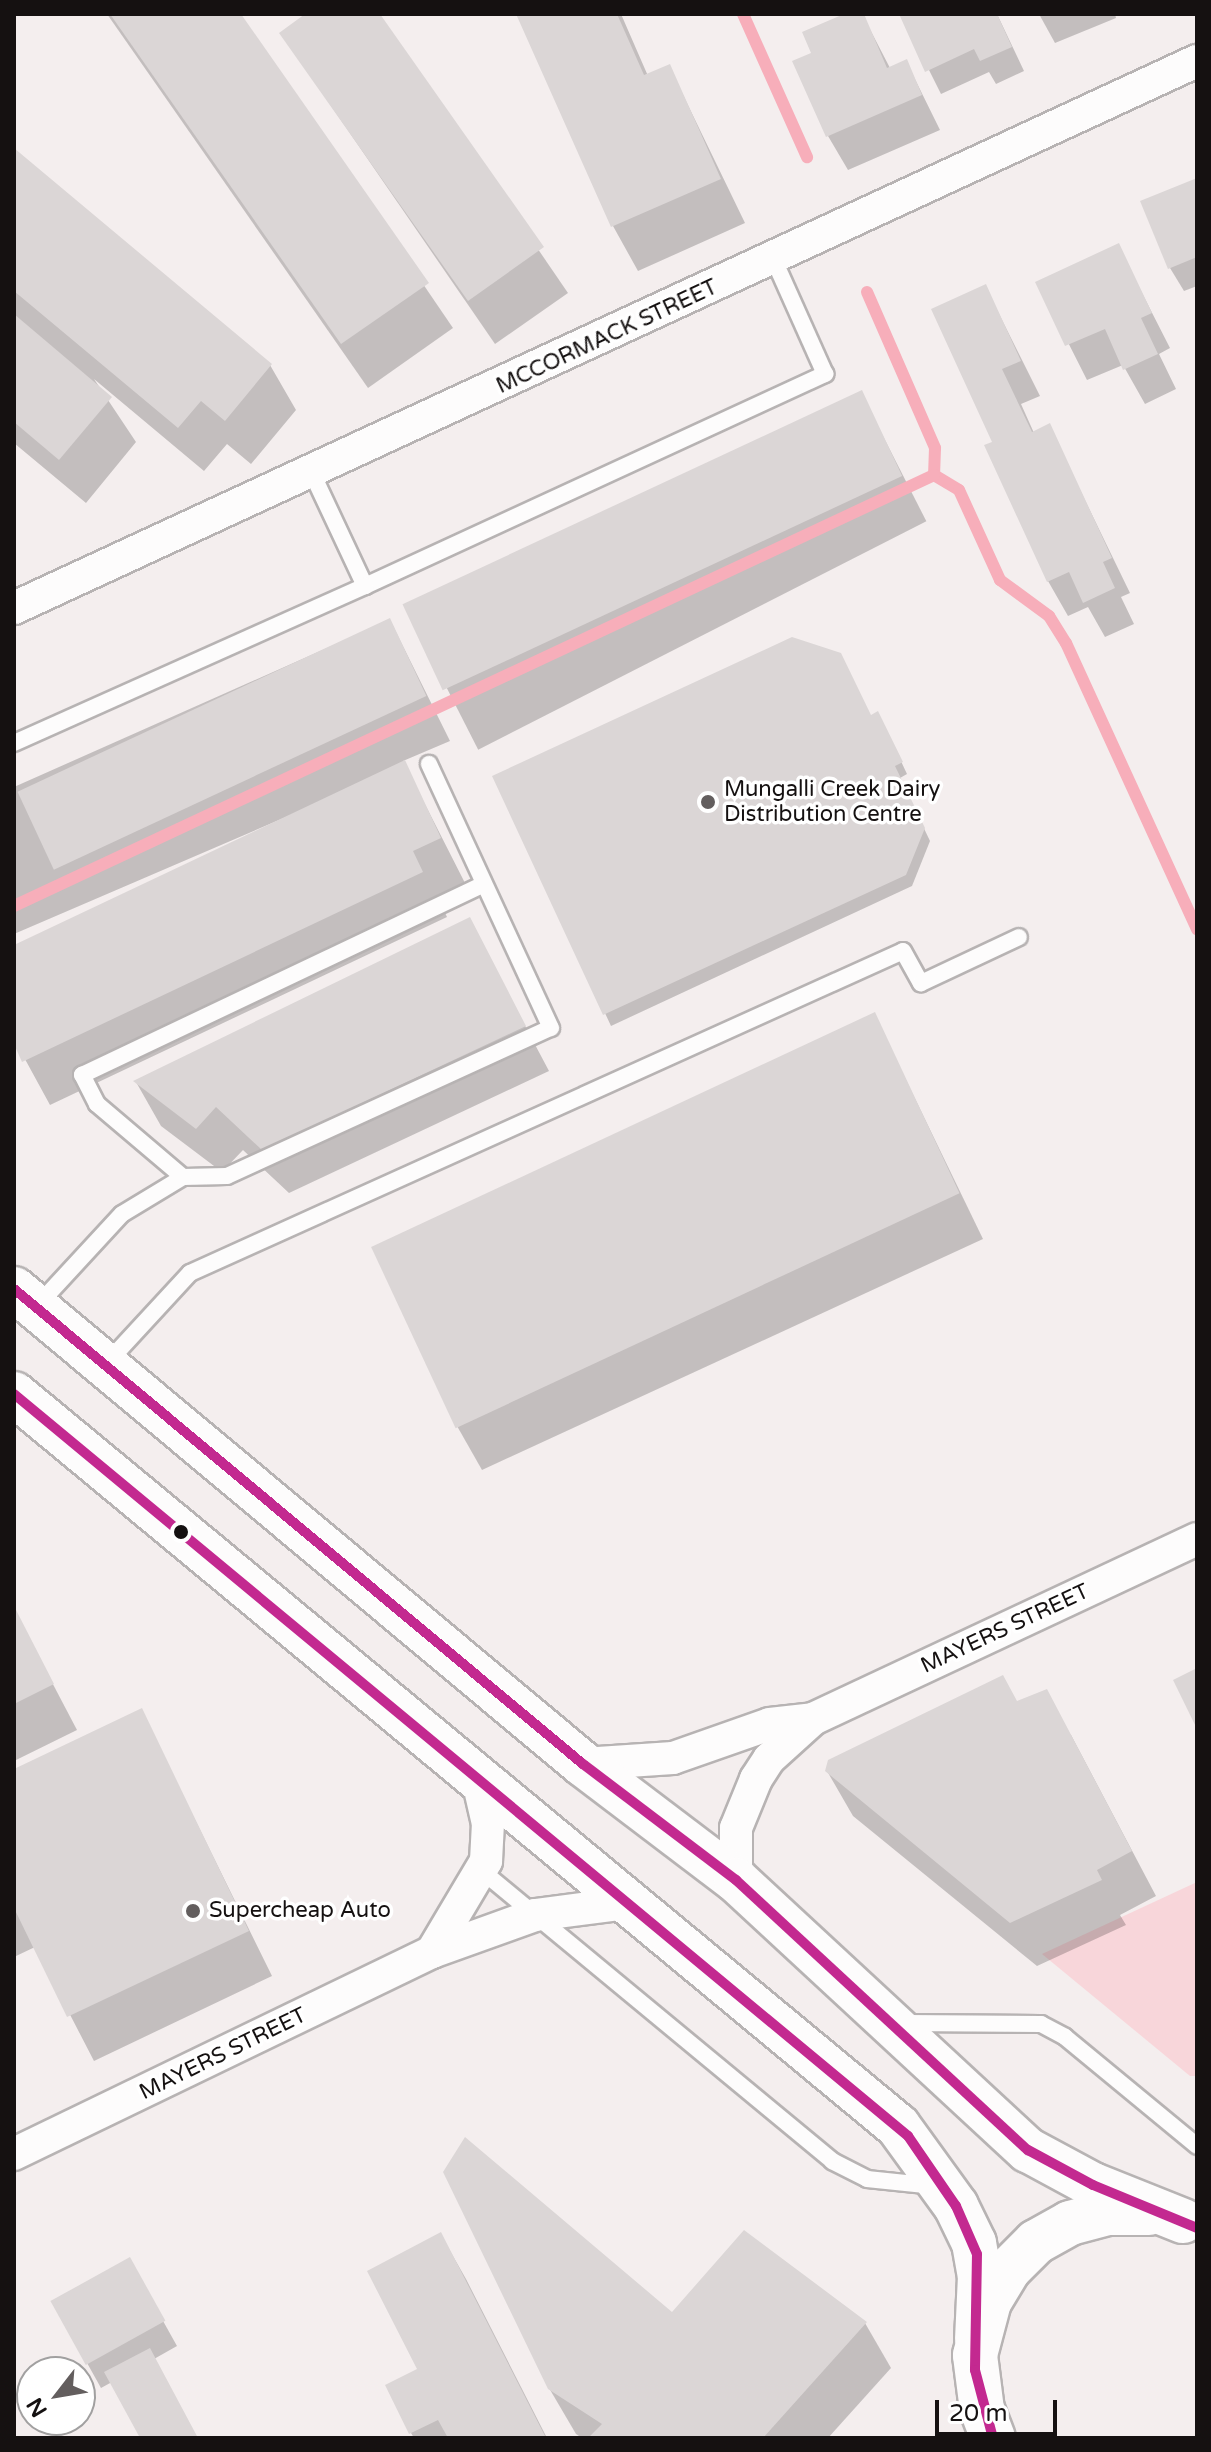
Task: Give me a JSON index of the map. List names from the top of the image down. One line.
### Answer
{"streets":{"street":["MCCORMACK STREET","MAYERS STREET"]},"places":["Mungalli Creek Dairy Distribution Centre","Supercheap Auto"],"scale_bar":"20 m","north":"bottom left"}
